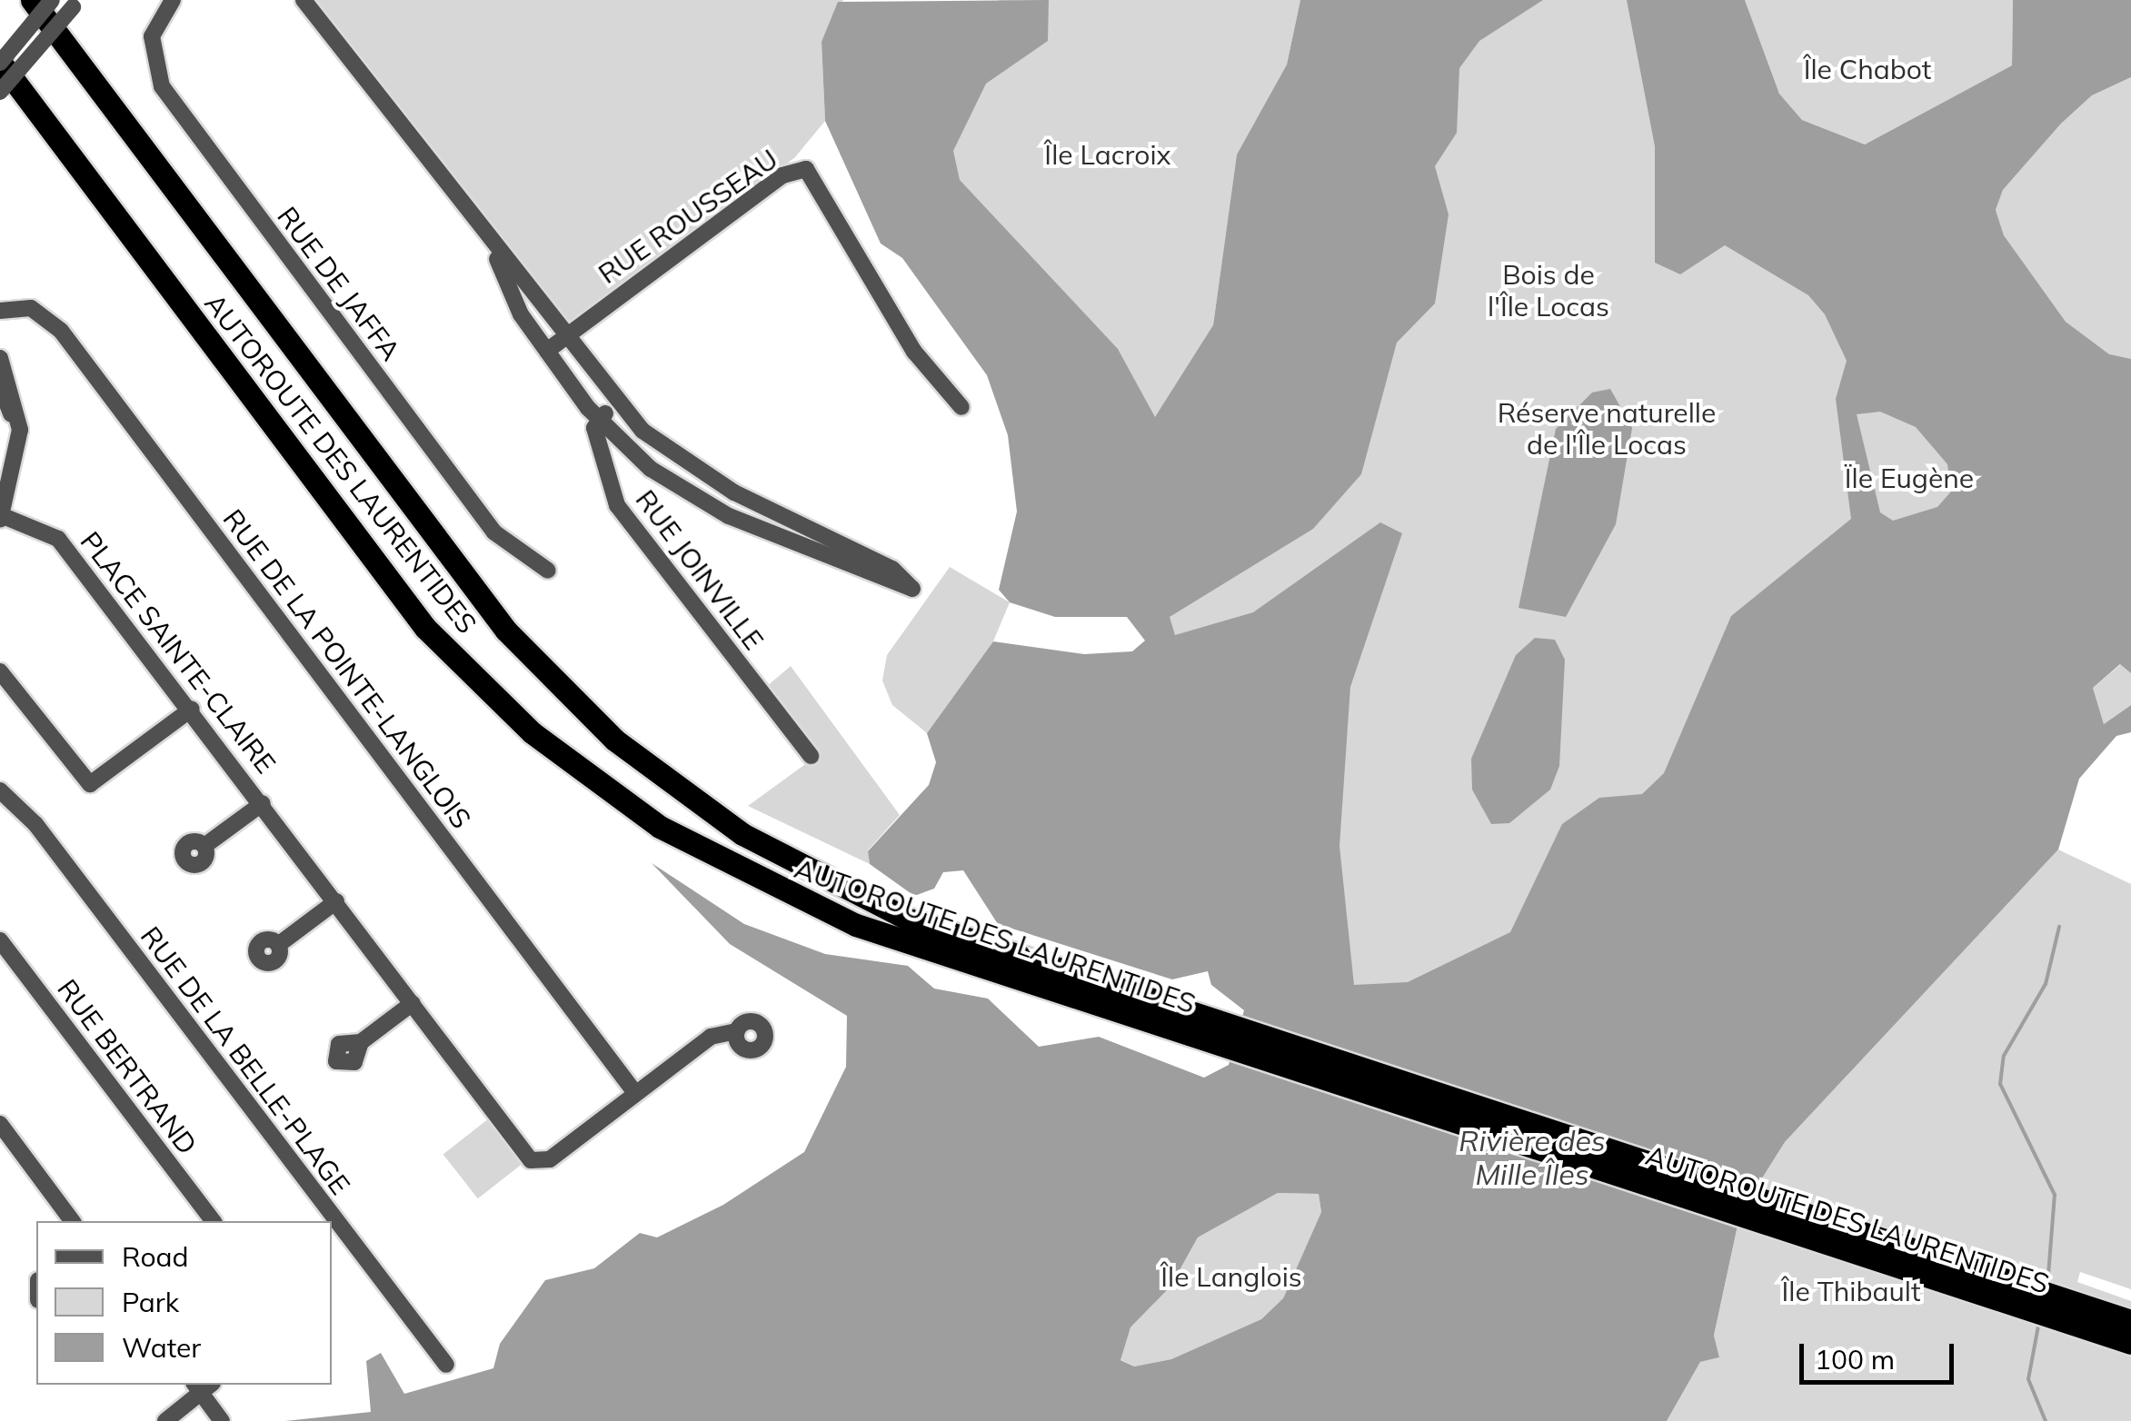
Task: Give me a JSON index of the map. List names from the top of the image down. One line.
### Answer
{"streets":{"highway":["AUTOROUTE DES LAURENTIDES"],"street":["RUE ROUSSEAU","RUE DE JAFFA","RUE JOINVILLE","PLACE SAINTE-CLAIRE","RUE DE LA POINTE-LANGLOIS","RUE DE LA BELLE-PLAGE","RUE BERTRAND"]},"crossings":[["PLACE SAINTE-CLAIRE","RUE DE LA POINTE-LANGLOIS"]],"water":["Rivière des Mille Îles"],"parks":["Île Chabot","Île Lacroix","Bois de l'Île Locas","Réserve naturelle de l'Île Locas","Ïle Eugène","Île Langlois","Île Thibault"],"legend":["Road","Park","Water"],"scale_bar":"100 m"}
